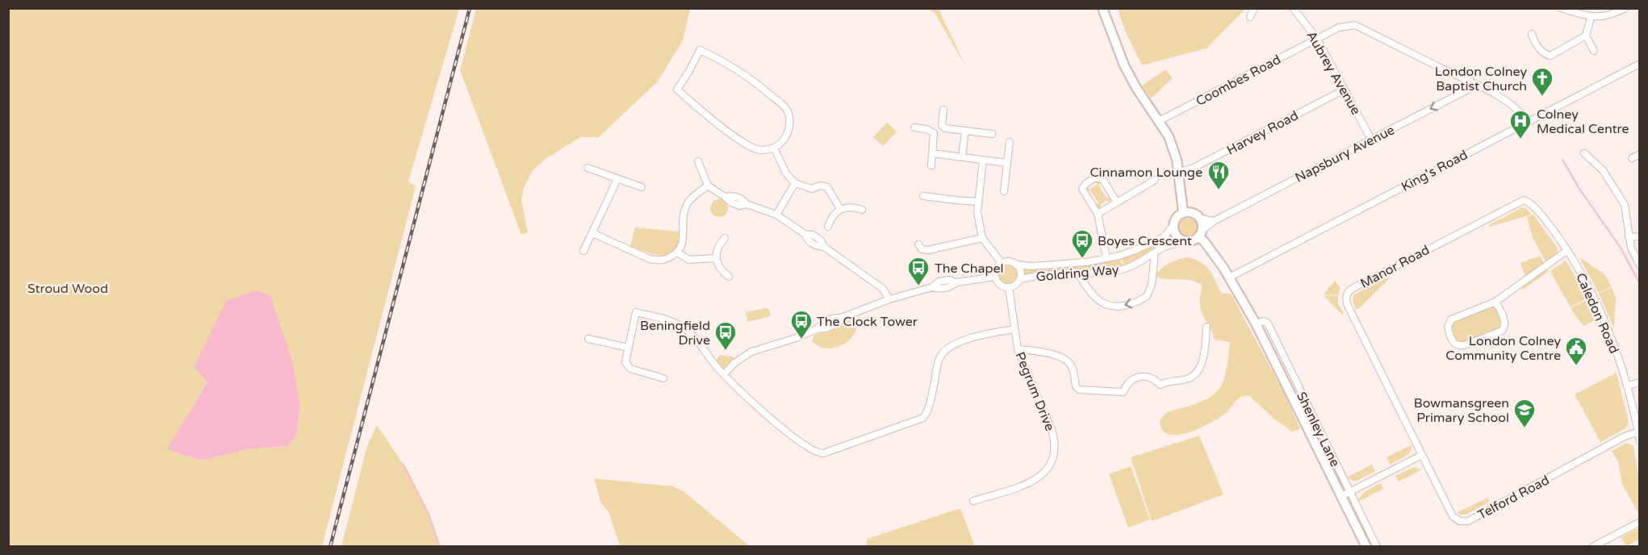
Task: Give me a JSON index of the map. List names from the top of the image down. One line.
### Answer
{"streets":{"main road":["Shenley Lane"],"street":["Aubrey Avenue","Coombes Road","Harvey Road","Napsbury Avenue","King's Road","Manor Road","Goldring Way","Caledon Road","Pegrum Drive","Telford Road"]},"crossings":[["Aubrey Avenue","Coombes Road"],["Aubrey Avenue","Harvey Road"],["Aubrey Avenue","Napsbury Avenue"],["Coombes Road","Napsbury Avenue"],["Coombes Road","King's Road"],["Napsbury Avenue","Goldring Way"],["Napsbury Avenue","Shenley Lane"],["King's Road","Shenley Lane"],["Manor Road","Caledon Road"],["Manor Road","Telford Road"],["Goldring Way","Pegrum Drive"],["Goldring Way","Shenley Lane"],["Caledon Road","Telford Road"]],"one_way":["Napsbury Avenue"],"parks":["Stroud Wood"],"places":{"church":["London Colney Baptist Church"],"hospital":["Colney Medical Centre"],"restaurant":["Cinnamon Lounge"],"bus stop":["Boyes Crescent","The Chapel","The Clock Tower","Beningfield Drive"],"public building":["London Colney Community Centre"],"school or university":["Bowmansgreen Primary School"]}}
